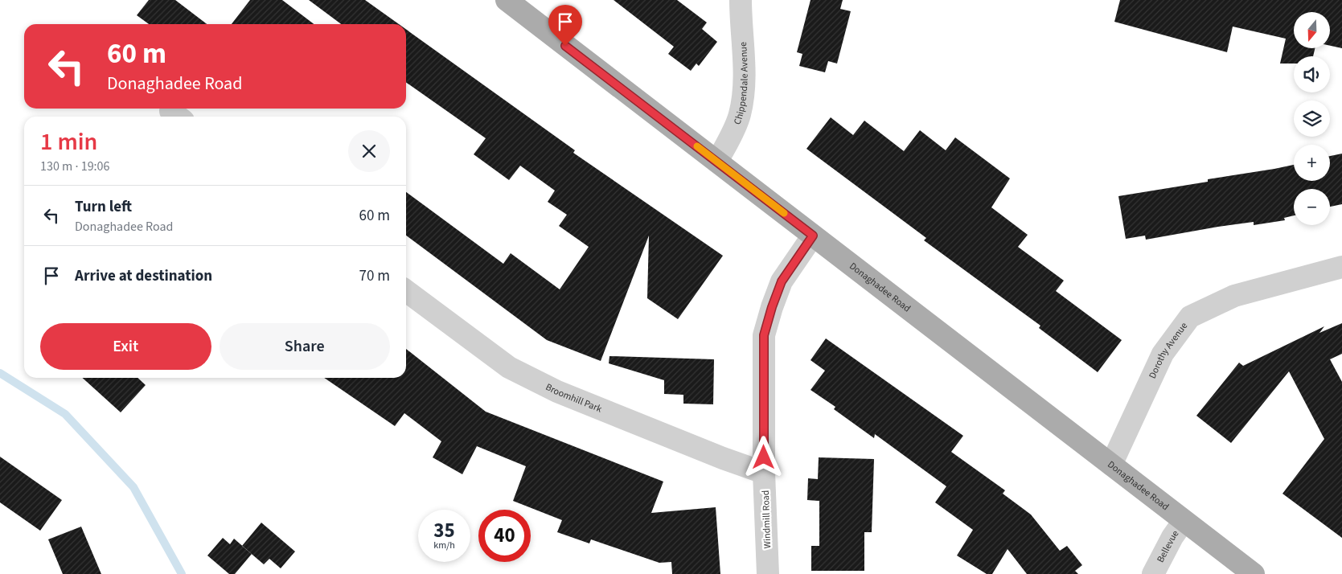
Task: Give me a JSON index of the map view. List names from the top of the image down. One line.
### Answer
{"streets":{"main road":["Donaghadee Road"],"street":["Chippendale Avenue","Dorothy Avenue","Broomhill Park","Windmill Road","Bellevue"]},"crossings":[["Chippendale Avenue","Donaghadee Road"],["Donaghadee Road","Dorothy Avenue"],["Donaghadee Road","Windmill Road"],["Donaghadee Road","Bellevue"],["Broomhill Park","Windmill Road"]],"north":"bottom","page":{"map_buttons":["+","−"],"turn":["60 m","Donaghadee Road"],"heading":["1 min","130 m · 19:06"],"list":[{"name":"Turn left","note":"Donaghadee Road","value":"60 m"},{"name":"Arrive at destination","value":"70 m"}],"buttons":["Exit","Share"],"speed":"35 km/h","limit":"40"}}
